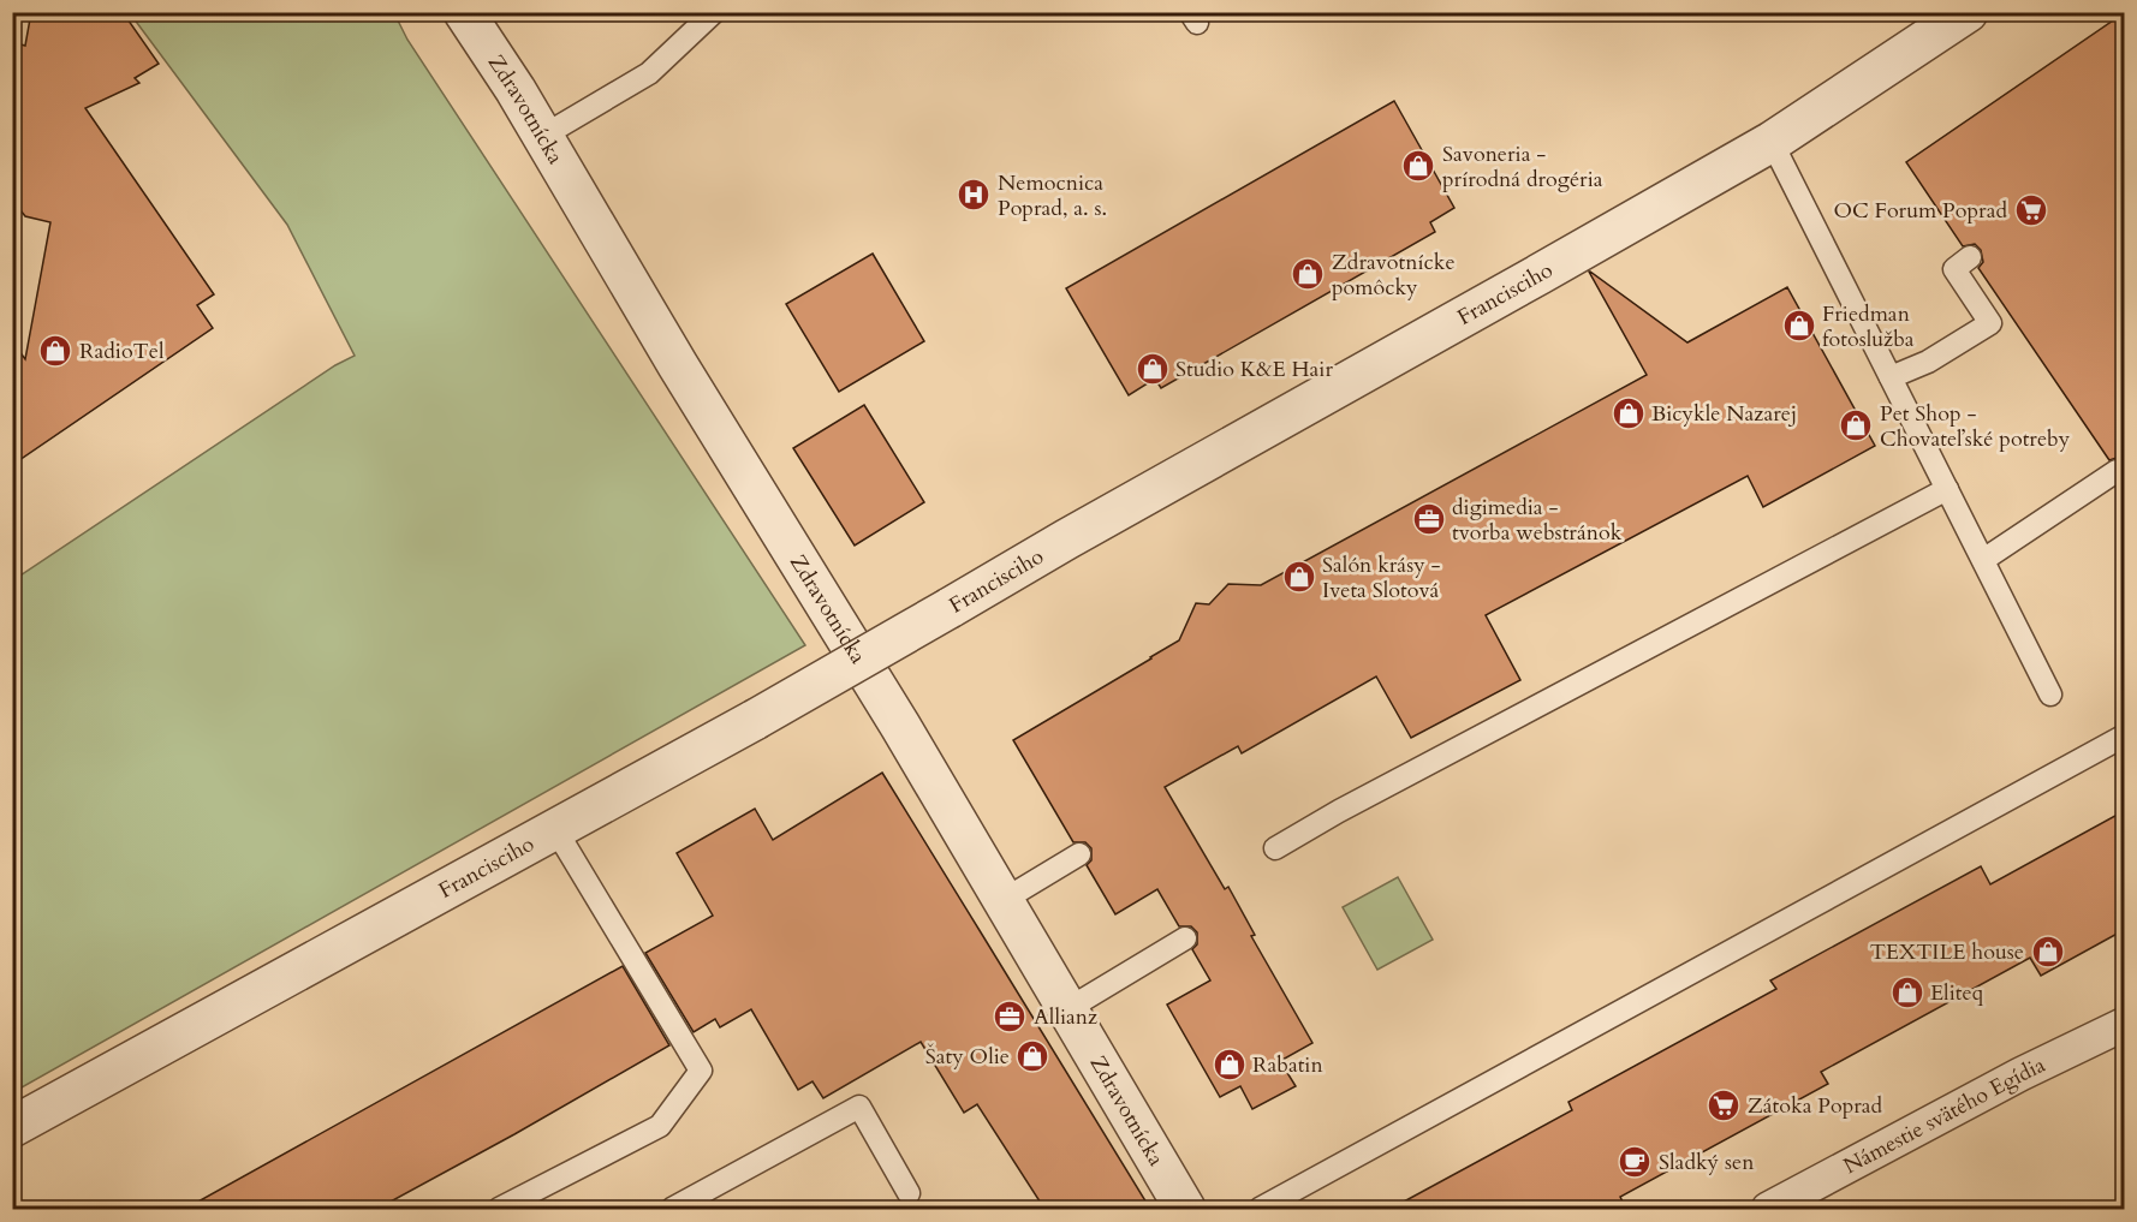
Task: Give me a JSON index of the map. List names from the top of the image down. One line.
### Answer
{"streets":{"street":["Zdravotnícka","Francisciho","Námestie svätého Egídia"]},"places":{"shop":["Savoneria - prírodná drogéria","Zdravotnícke pomôcky","Friedman fotoslužba","RadioTel","Studio K&E Hair","Bicykle Nazarej","Pet Shop - Chovateľské potreby","Salón krásy - Iveta Slotová","TEXTILE house","Eliteq","Šaty Olie","Rabatin"],"hospital":["Nemocnica Poprad, a. s."],"supermarket":["OC Forum Poprad","Zátoka Poprad"],"office":["digimedia - tvorba webstránok","Allianz"],"cafe":["Sladký sen"]}}
